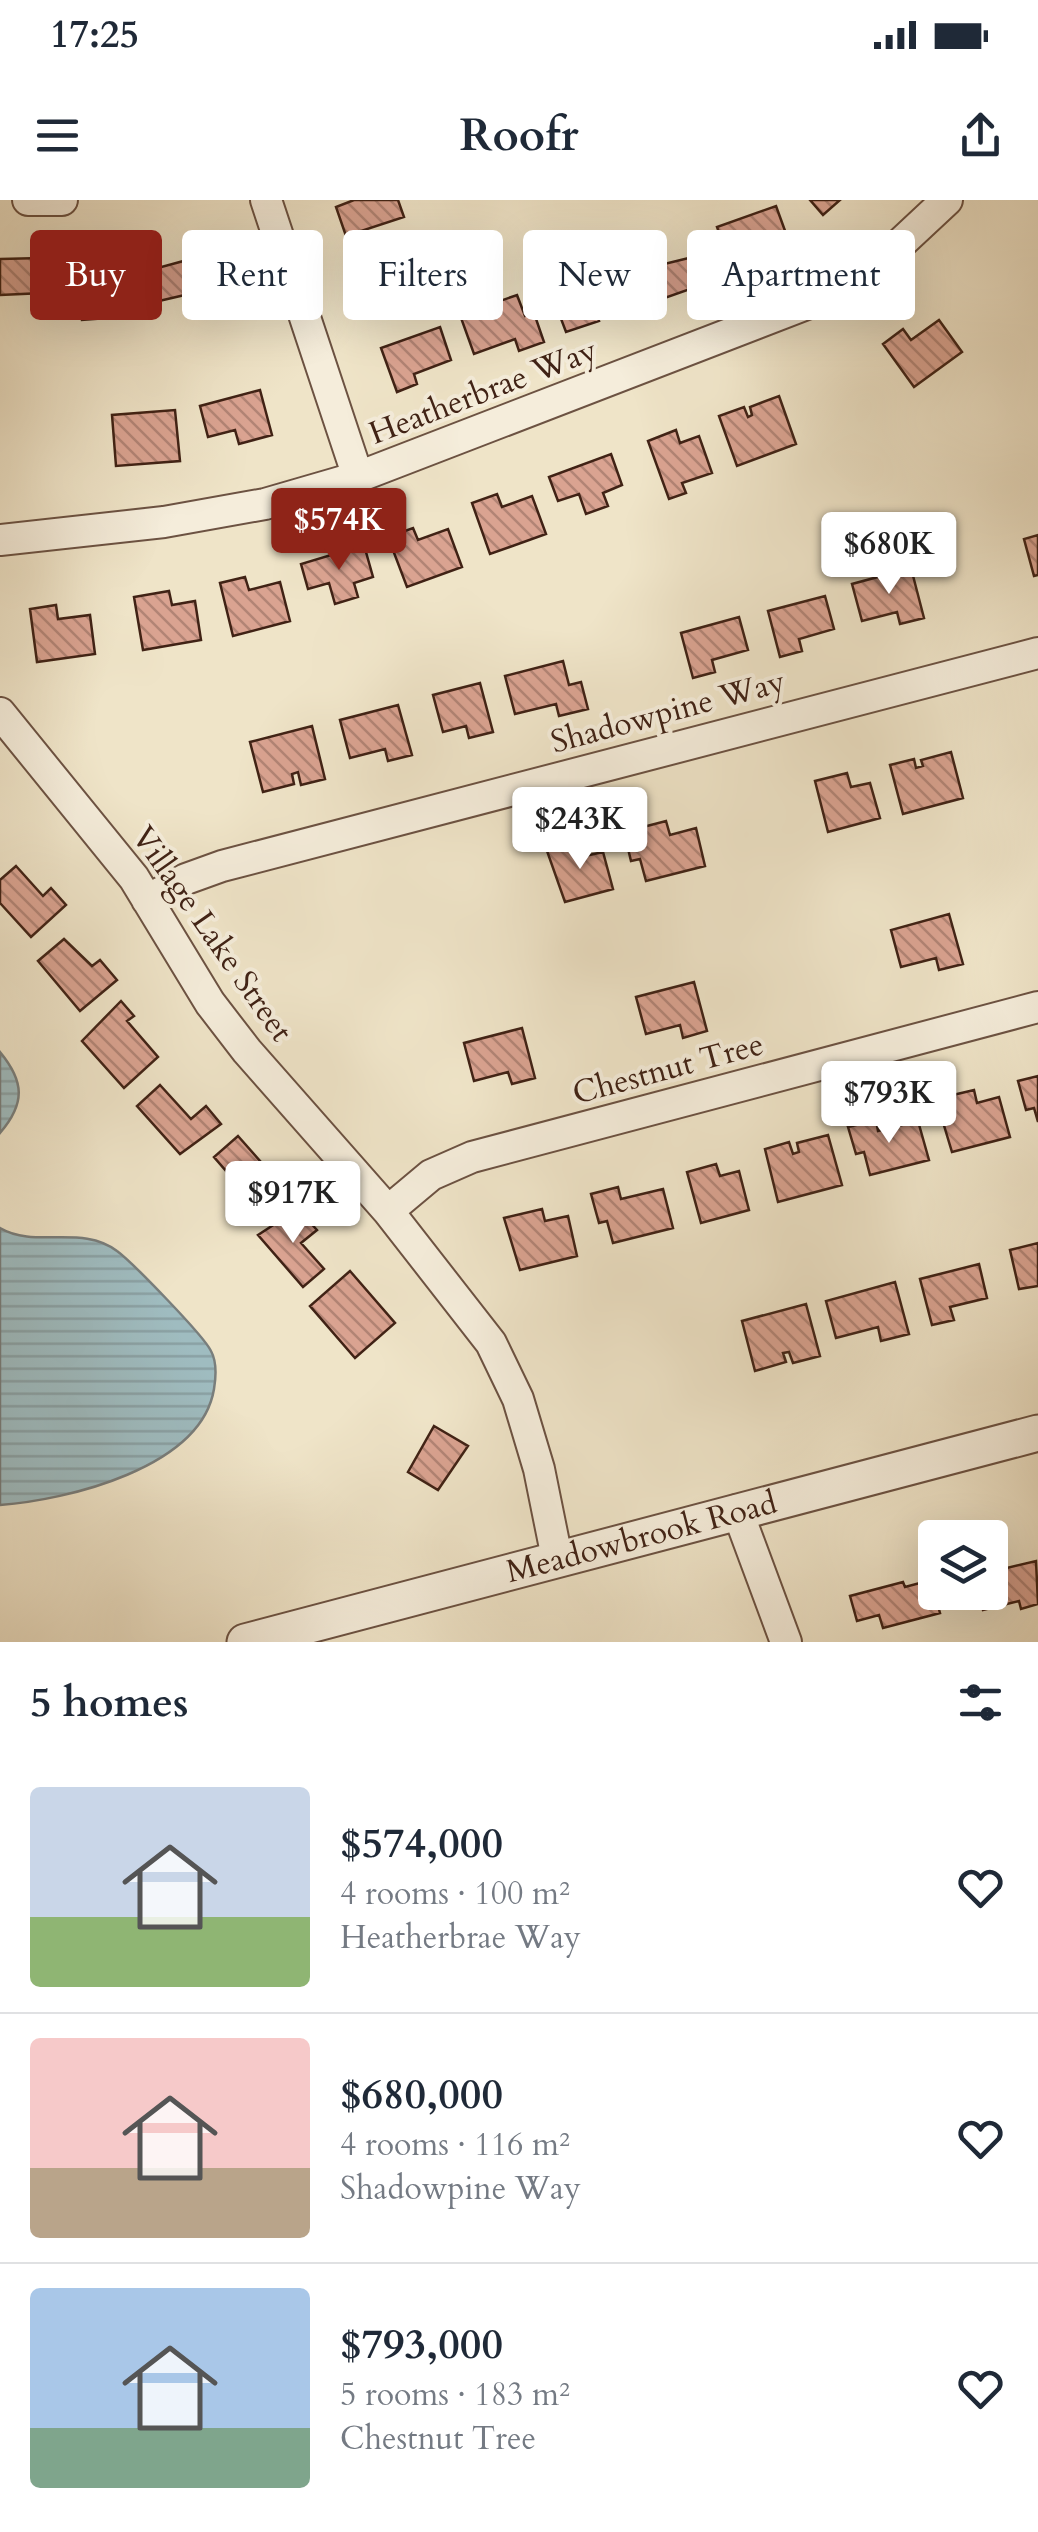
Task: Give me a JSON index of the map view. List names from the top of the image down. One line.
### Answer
{"streets":{"street":["Heatherbrae Way","Shadowpine Way","Village Lake Street","Chestnut Tree","Meadowbrook Road"]},"crossings":[["Shadowpine Way","Village Lake Street"],["Village Lake Street","Chestnut Tree"],["Village Lake Street","Meadowbrook Road"]],"page":{"status":"17:25","header":"Roofr","chip":["Buy","Rent","Filters","New","Apartment"],"price":["$574K","$680K","$243K","$793K","$917K"],"heading":"5 homes","list":[{"name":"$574,000","note":"4 rooms · 100 m² · Heatherbrae Way"},{"name":"$680,000","note":"4 rooms · 116 m² · Shadowpine Way"},{"name":"$793,000","note":"5 rooms · 183 m² · Chestnut Tree"}]}}
